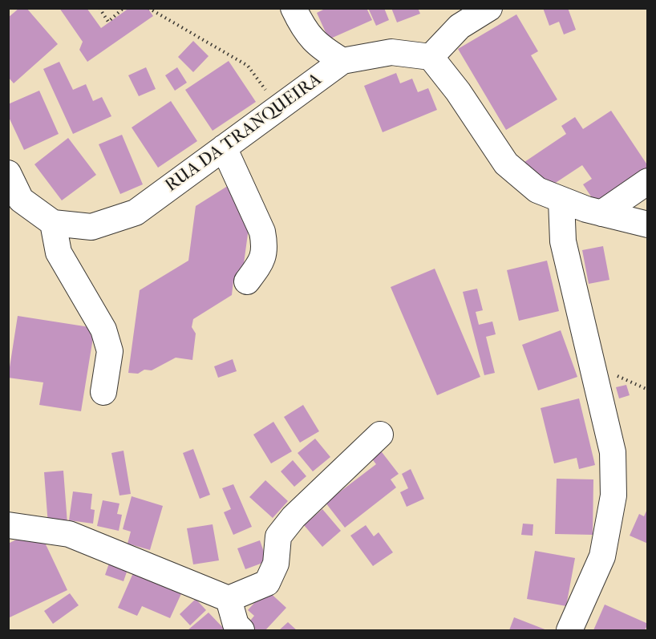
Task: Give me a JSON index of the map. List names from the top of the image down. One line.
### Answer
{"streets":{"street":["RUA DA TRANQUEIRA"]}}
